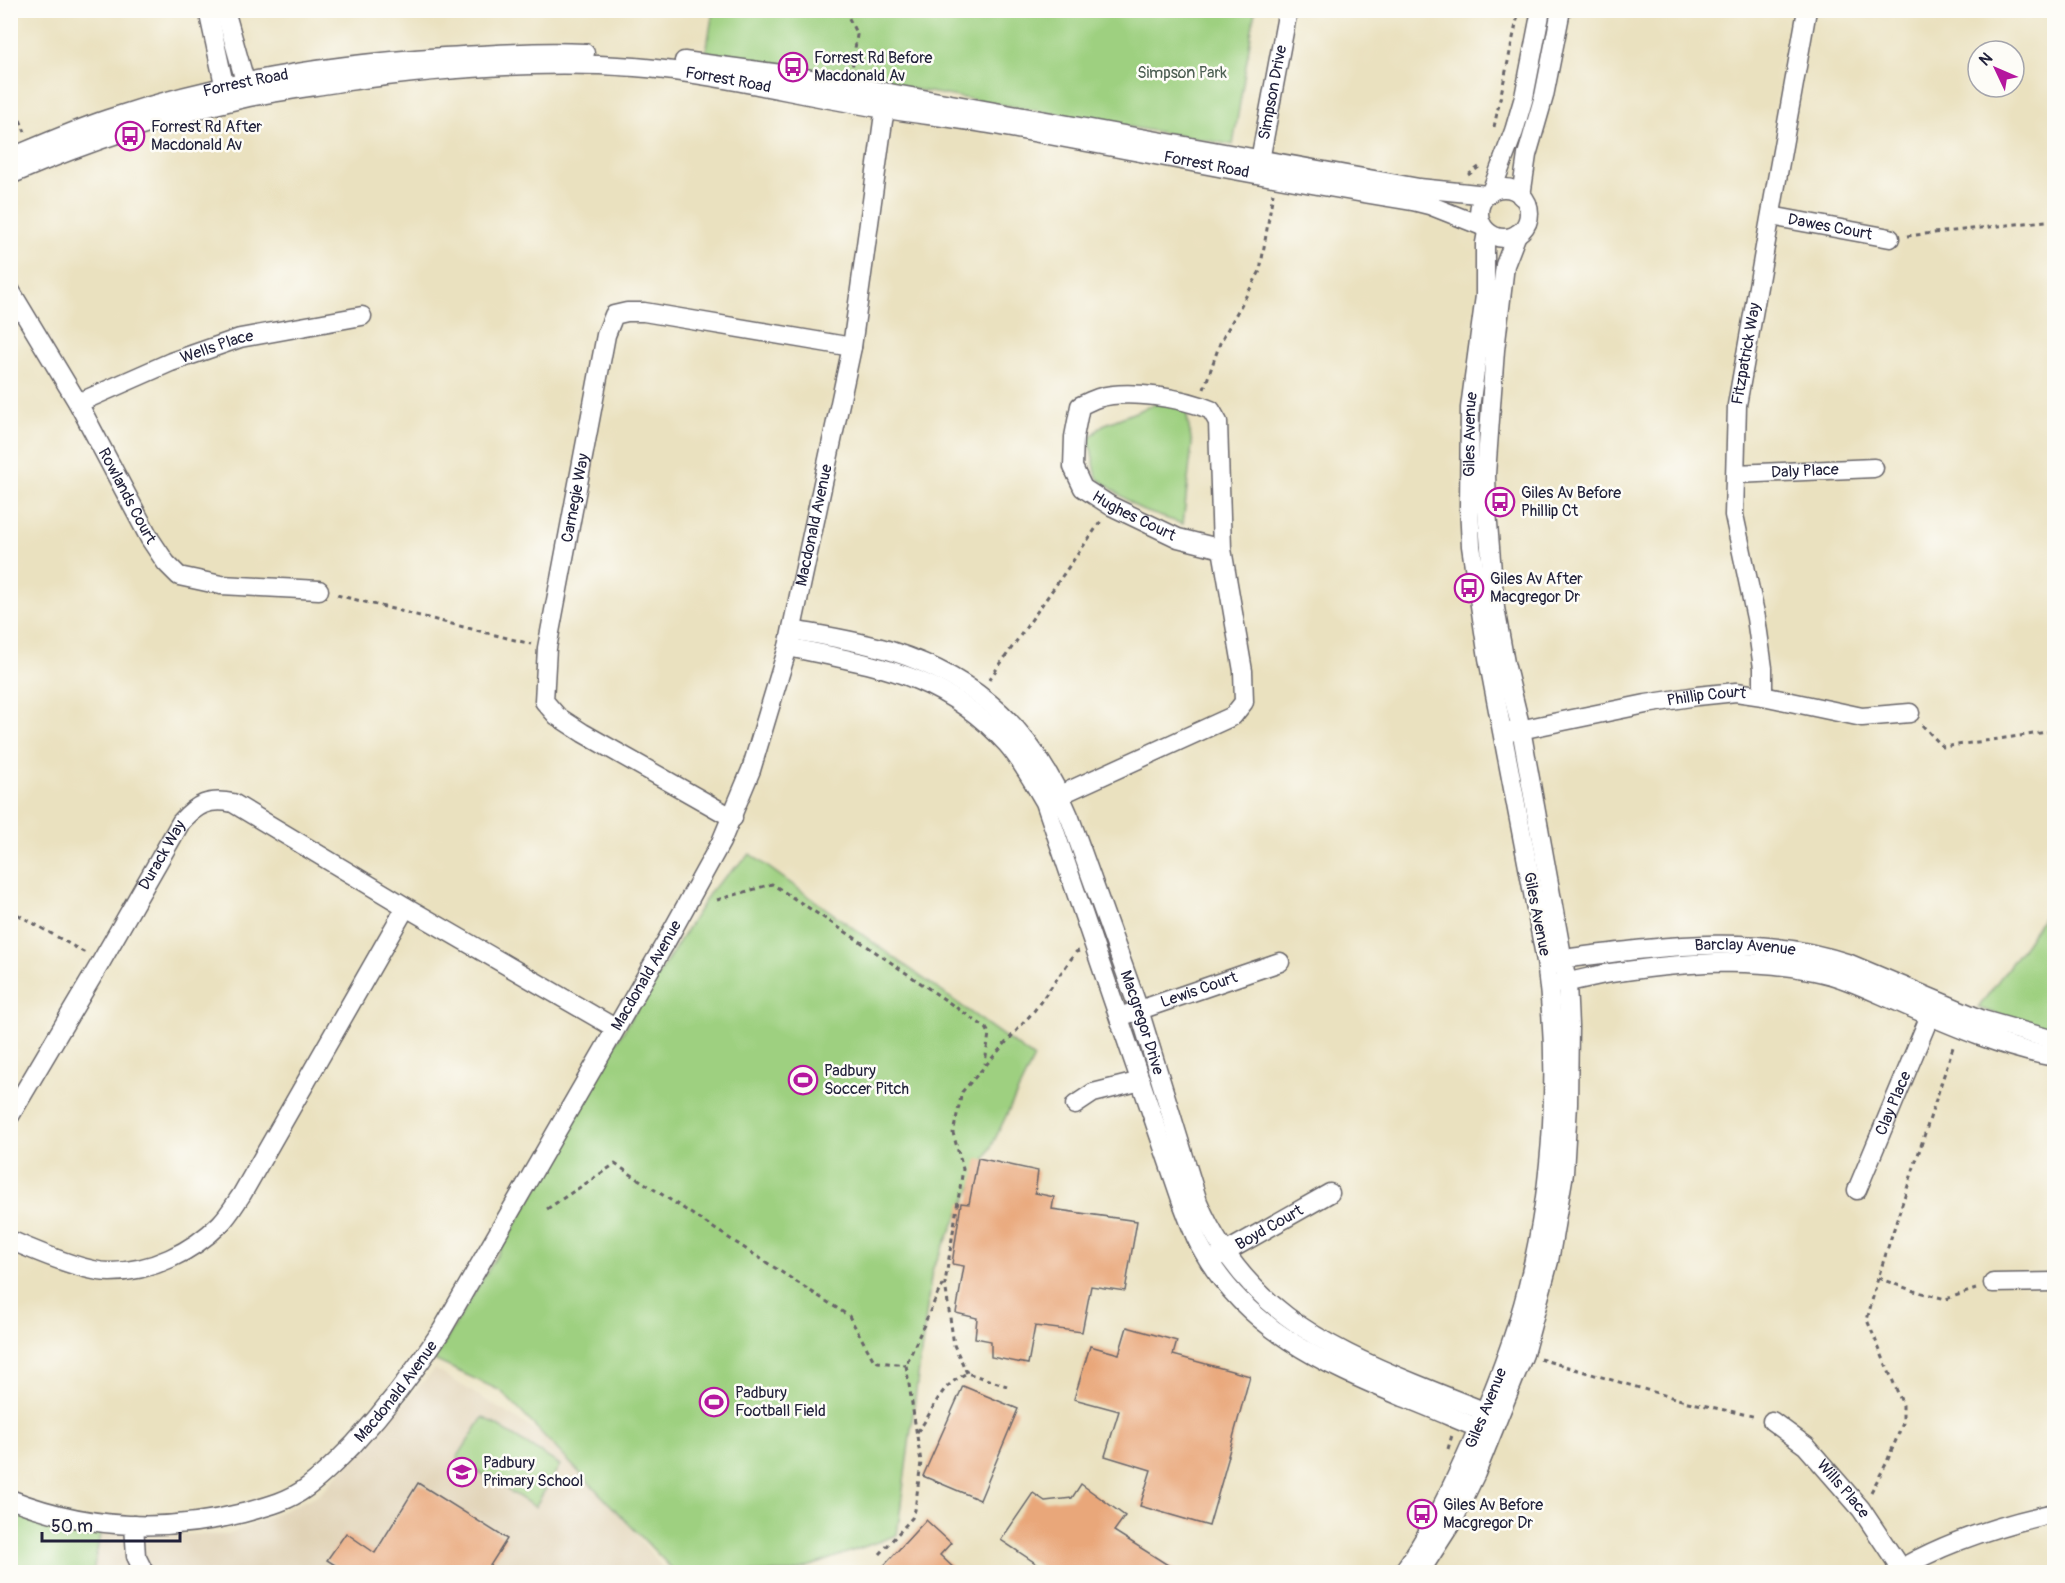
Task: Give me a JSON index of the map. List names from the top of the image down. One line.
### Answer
{"streets":{"street":["Forrest Road","Simpson Drive","Dawes Court","Wells Place","Fitzpatrick Way","Giles Avenue","Daly Place","Rowlands Court","Carnegie Way","Hughes Court","Macdonald Avenue","Phillip Court","Durack Way","Barclay Avenue","Lewis Court","Macgregor Drive","Clay Place","Boyd Court","Wills Place"]},"crossings":[["Forrest Road","Simpson Drive"],["Forrest Road","Giles Avenue"],["Forrest Road","Macdonald Avenue"],["Dawes Court","Fitzpatrick Way"],["Wells Place","Rowlands Court"],["Fitzpatrick Way","Daly Place"],["Fitzpatrick Way","Phillip Court"],["Giles Avenue","Phillip Court"],["Giles Avenue","Barclay Avenue"],["Giles Avenue","Macgregor Drive"],["Carnegie Way","Macdonald Avenue"],["Macdonald Avenue","Durack Way"],["Macdonald Avenue","Macgregor Drive"],["Barclay Avenue","Clay Place"],["Lewis Court","Macgregor Drive"],["Macgregor Drive","Boyd Court"]],"parks":["Simpson Park"],"places":{"bus stop":["Forrest Rd Before Macdonald Av","Forrest Rd After Macdonald Av","Giles Av Before Phillip Ct","Giles Av After Macgregor Dr","Giles Av Before Macgregor Dr"],"sports":["Padbury Soccer Pitch","Padbury Football Field"],"school or university":["Padbury Primary School"]},"scale_bar":"50 m","north":"top left"}
